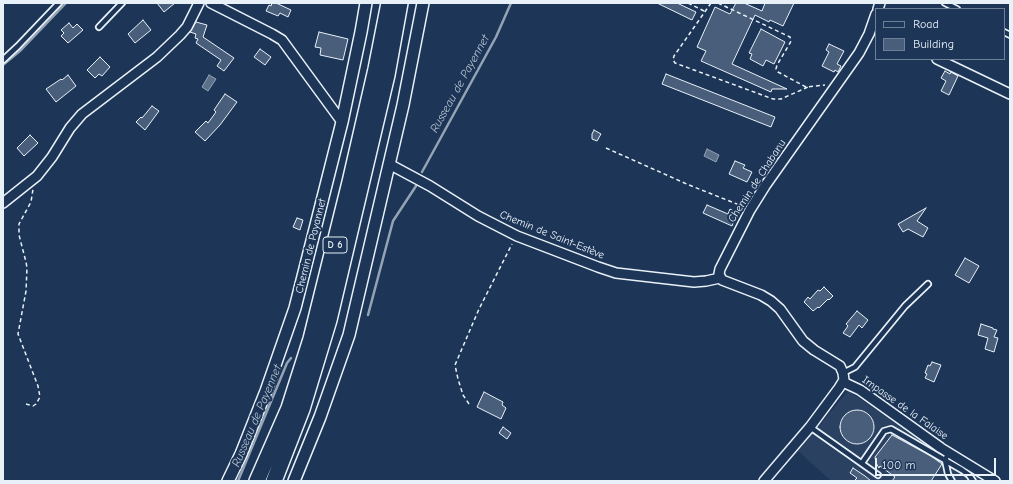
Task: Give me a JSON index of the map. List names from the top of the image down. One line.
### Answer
{"streets":{"highway":["D 6"],"street":["Chemin de Chabanu","Chemin de Saint-Estève","Chemin de Payannet","Impasse de la Falaise"]},"crossings":[["Chemin de Chabanu","Chemin de Saint-Estève"]],"water":["Russeau de Payennet"],"legend":["Road","Building"],"scale_bar":"100 m"}
